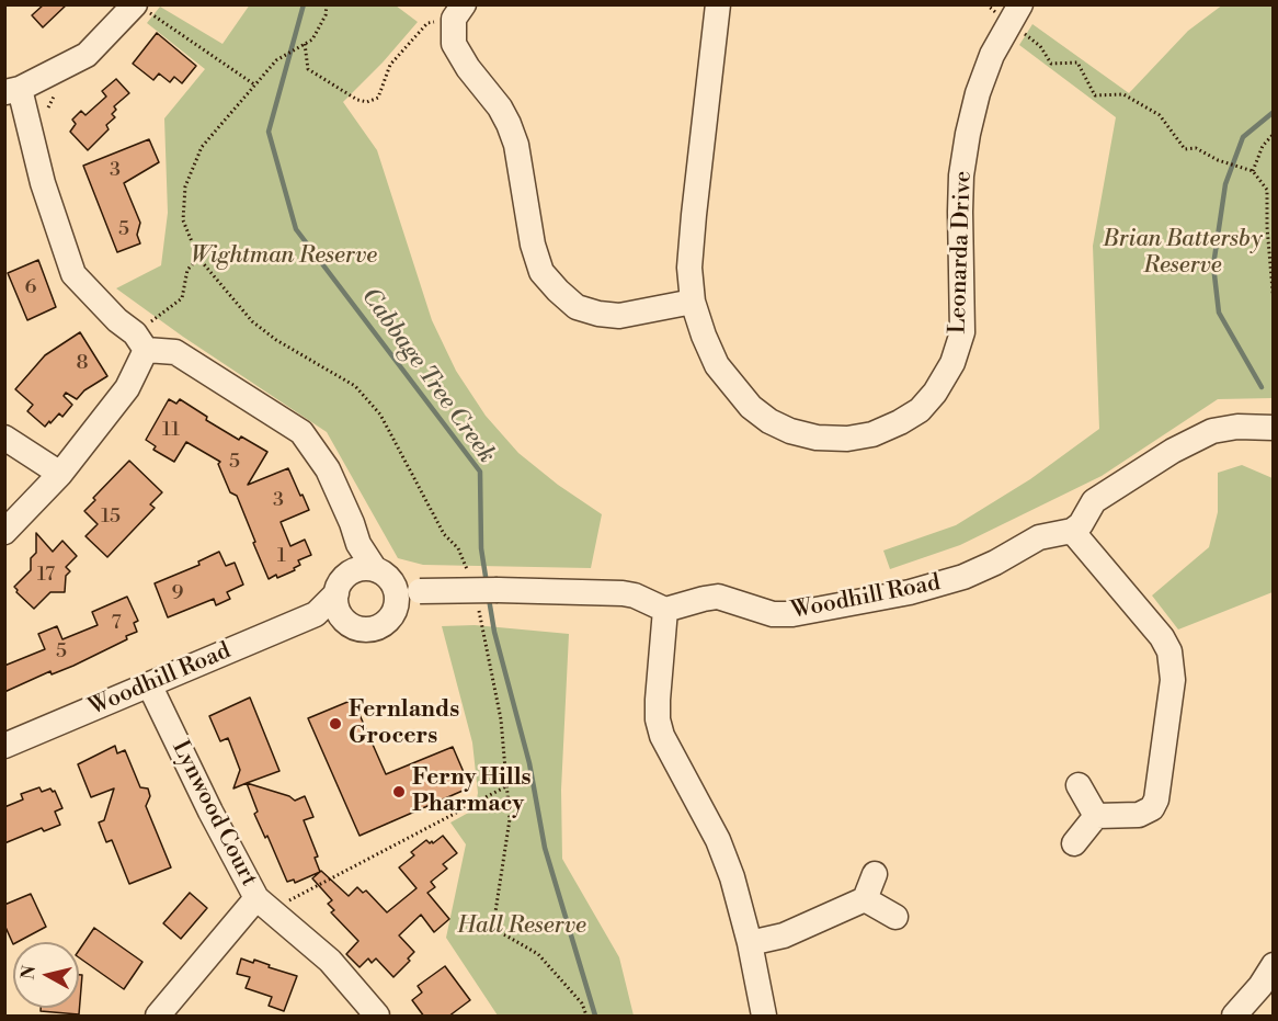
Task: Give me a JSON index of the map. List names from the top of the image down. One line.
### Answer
{"streets":{"street":["Leonarda Drive","Woodhill Road","Lynwood Court"]},"crossings":[["Woodhill Road","Lynwood Court"]],"water":["Cabbage Tree Creek"],"parks":["Brian Battersby Reserve","Wightman Reserve","Hall Reserve"],"places":["Fernlands Grocers","Ferny Hills Pharmacy"],"house_numbers":["3","5","6","8","11","5","3","15","1","17","9","7","5"],"north":"left"}
